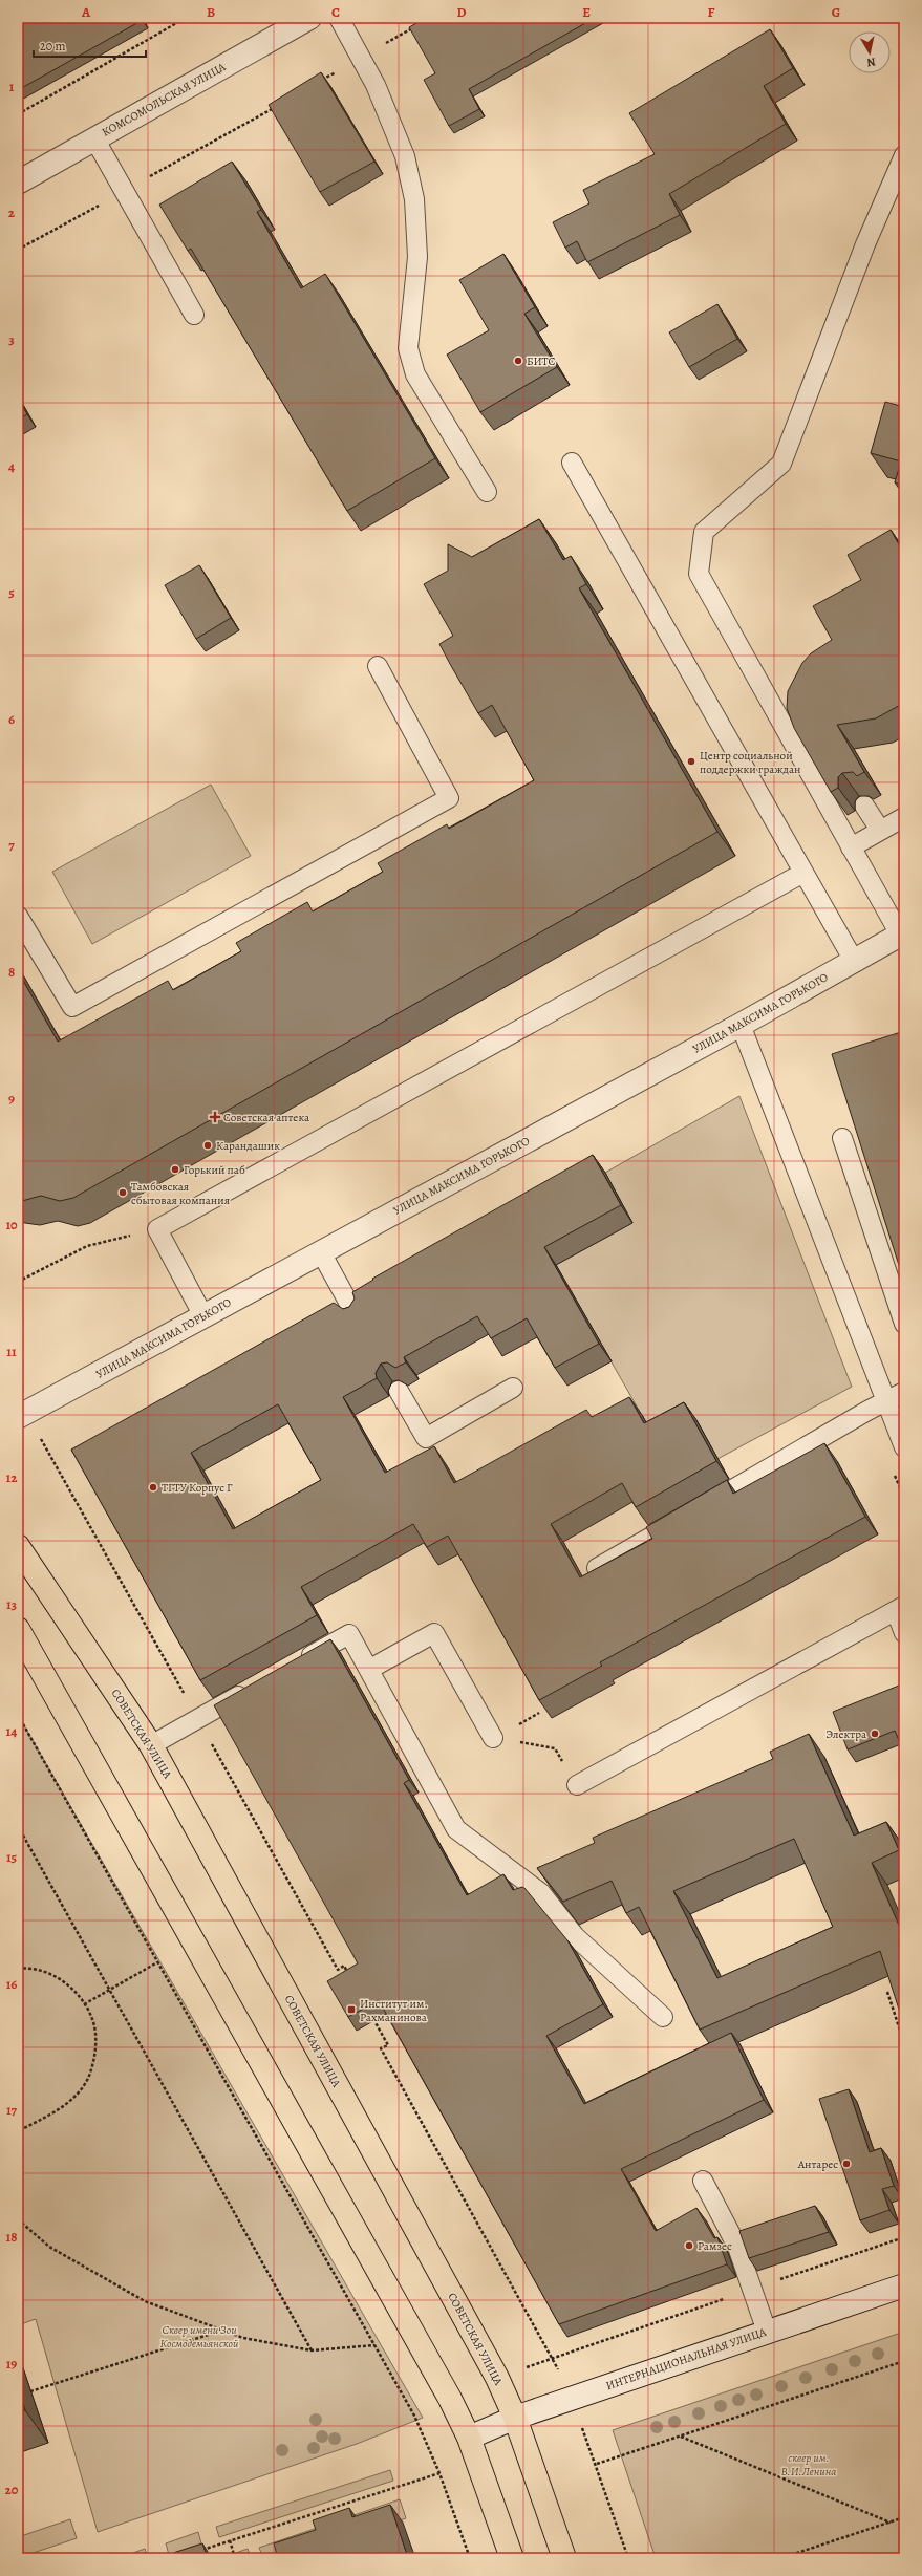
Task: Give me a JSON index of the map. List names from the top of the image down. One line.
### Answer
{"streets":{"main road":["СОВЕТСКАЯ УЛИЦА"],"street":["КОМСОМОЛЬСКАЯ УЛИЦА","УЛИЦА МАКСИМА ГОРЬКОГО","ИНТЕРНАЦИОНАЛЬНАЯ УЛИЦА"]},"crossings":[["СОВЕТСКАЯ УЛИЦА","ИНТЕРНАЦИОНАЛЬНАЯ УЛИЦА"]],"parks":["Cквер имени Зои Космодемьянской","сквер им. В.И.Ленина"],"places":{"other":["БИТС","Центр социальной поддержки граждан","Карандашик","Горький паб","Тамбовская сбытовая компания","ТГТУ Корпус Г","Электра","Антарес","Рамзес"],"health":["Советская аптека"],"transit":["Институт им. Рахманинова"]},"scale_bar":"20 m","north":"bottom","grid":{"columns":["A","B","C","D","E","F","G"],"rows":["1","2","3","4","5","6","7","8","9","10","11","12","13","14","15","16","17","18","19","20"]}}
